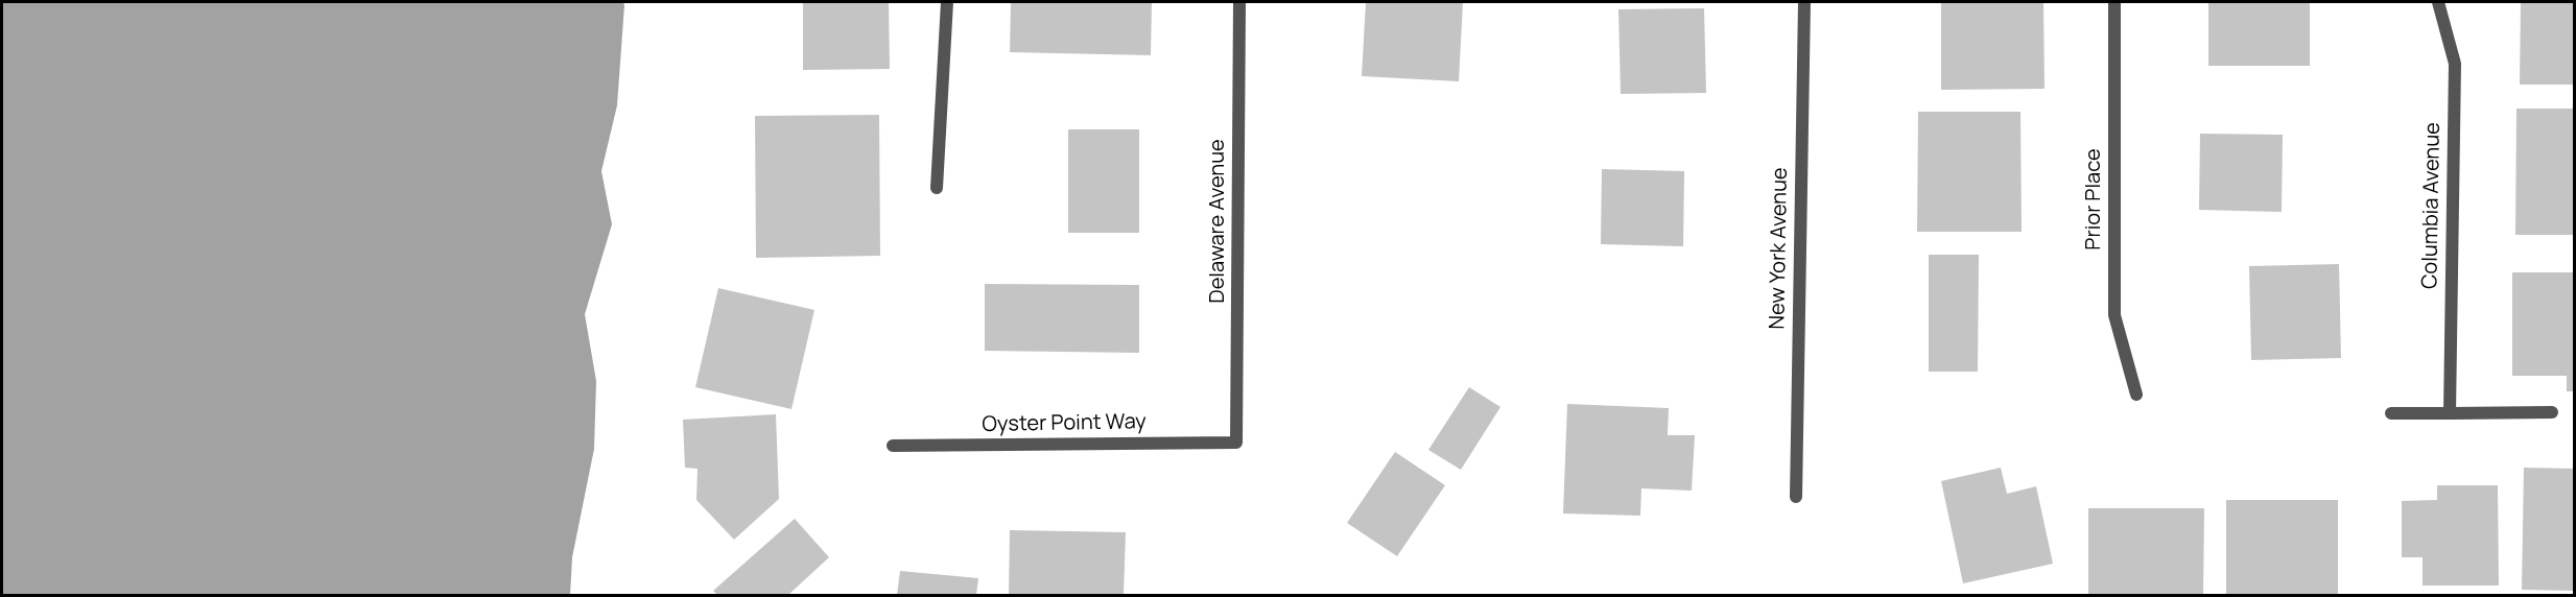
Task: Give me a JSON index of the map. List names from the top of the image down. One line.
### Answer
{"streets":{"street":["Prior Place","Columbia Avenue","Delaware Avenue","New York Avenue","Oyster Point Way"]},"crossings":[["Delaware Avenue","Oyster Point Way"]]}
